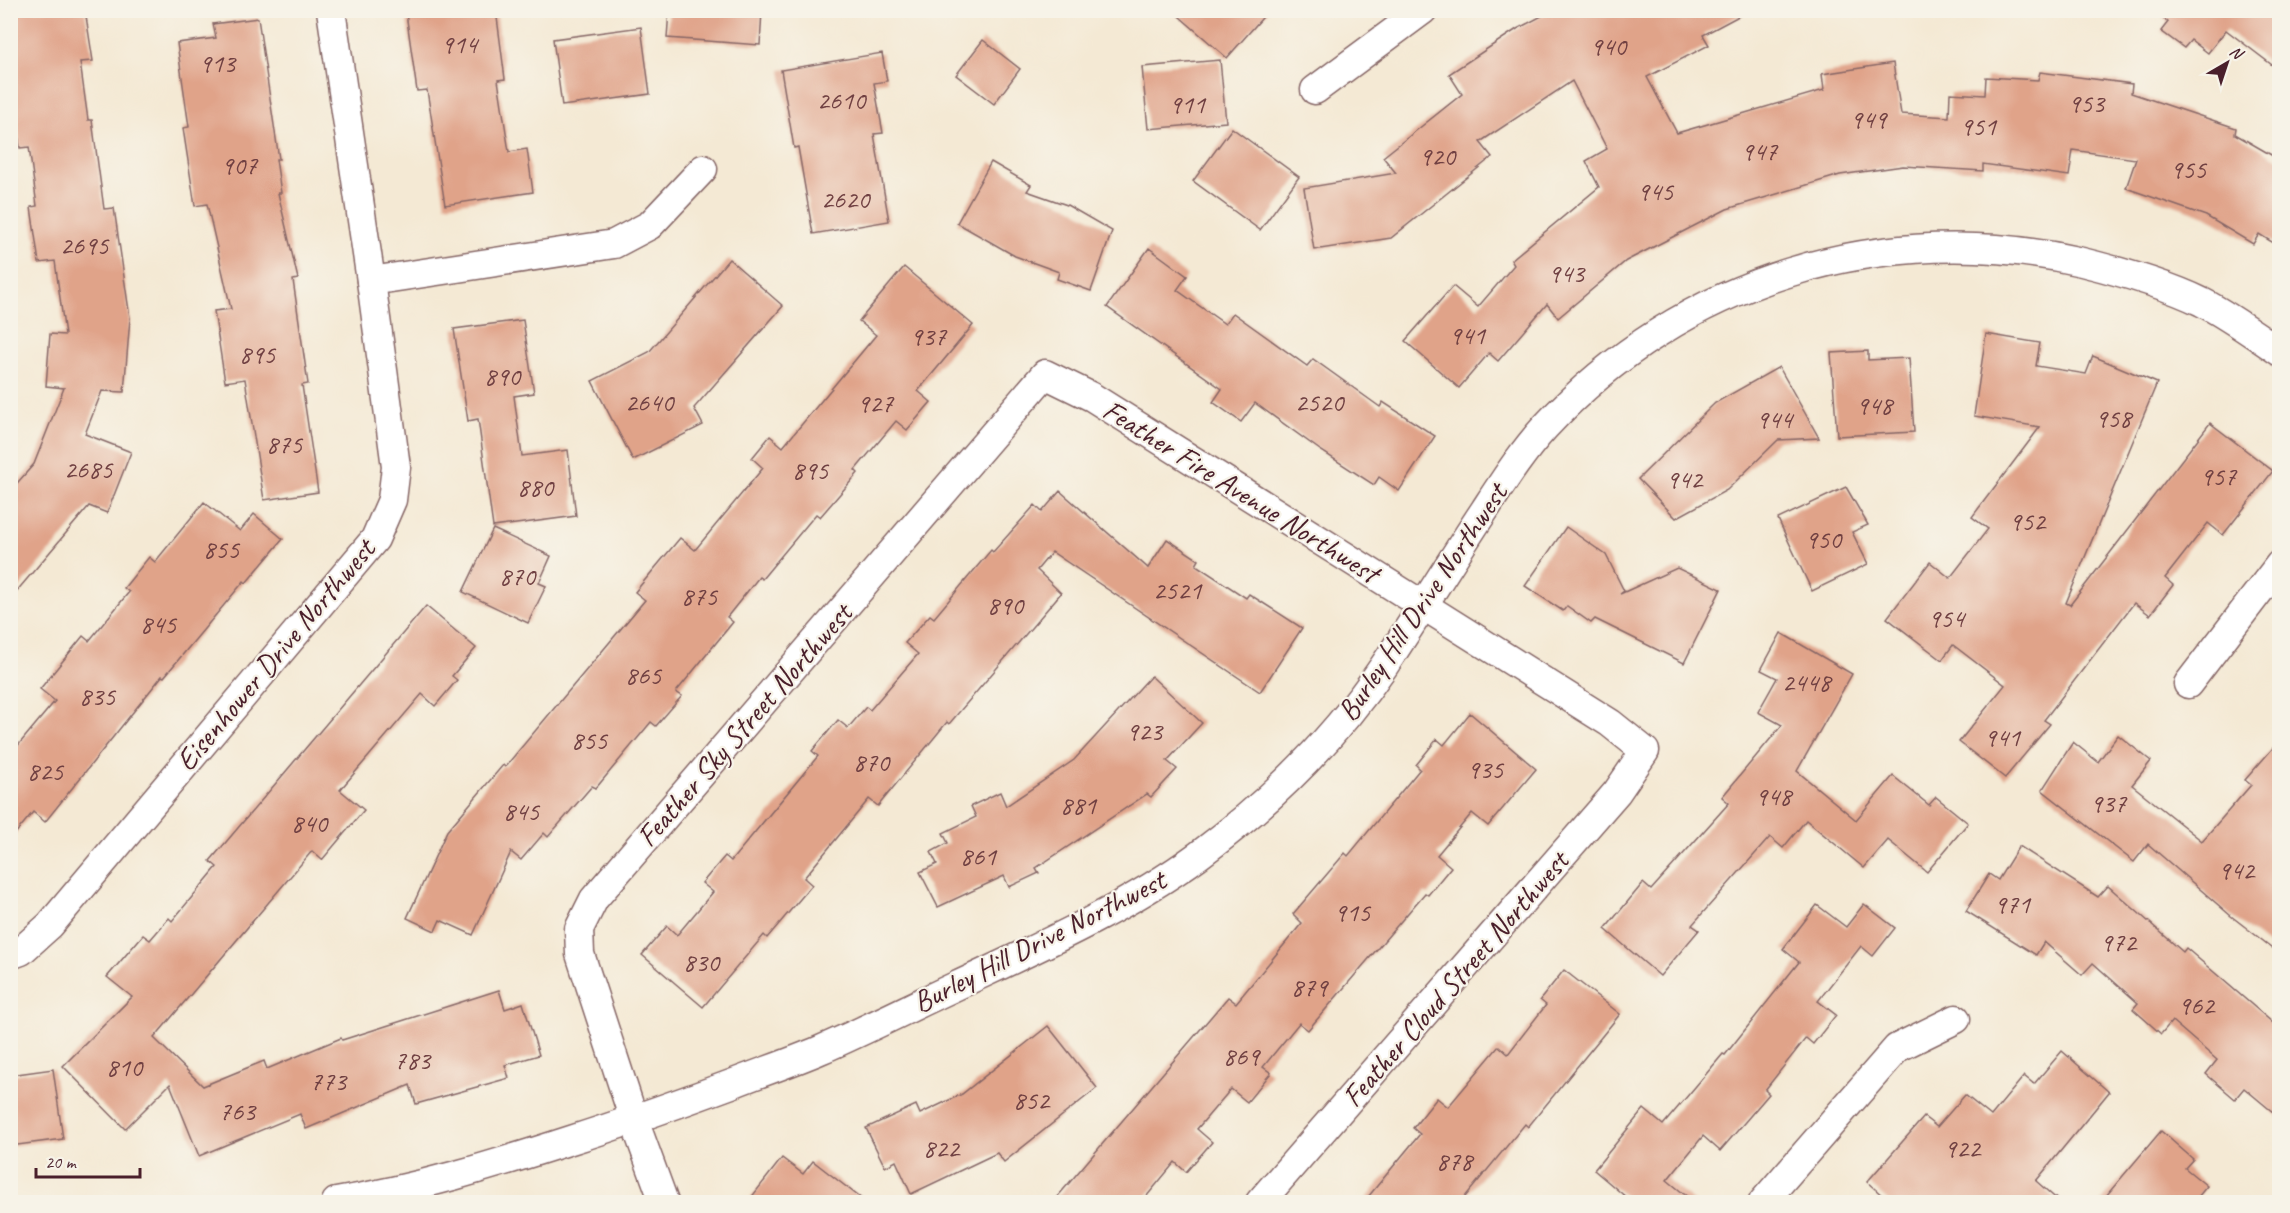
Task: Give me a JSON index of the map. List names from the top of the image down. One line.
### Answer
{"streets":{"street":["Feather Fire Avenue Northwest","Burley Hill Drive Northwest","Eisenhower Drive Northwest","Feather Sky Street Northwest","Feather Cloud Street Northwest"]},"crossings":[["Feather Fire Avenue Northwest","Burley Hill Drive Northwest"],["Feather Fire Avenue Northwest","Feather Sky Street Northwest"],["Feather Fire Avenue Northwest","Feather Cloud Street Northwest"],["Burley Hill Drive Northwest","Feather Sky Street Northwest"]],"house_numbers":["914","940","913","2610","953","911","949","951","947","920","907","955","945","2620","2695","943","941","937","895","890","2640","2520","927","948","958","944","875","2685","895","957","942","880","952","950","855","870","2521","875","890","954","845","865","2448","835","923","941","855","870","935","825","948","937","881","845","840","861","942","971","915","972","830","879","962","869","783","810","773","852","763","822","922","878"],"scale_bar":"20 m","north":"top right"}
